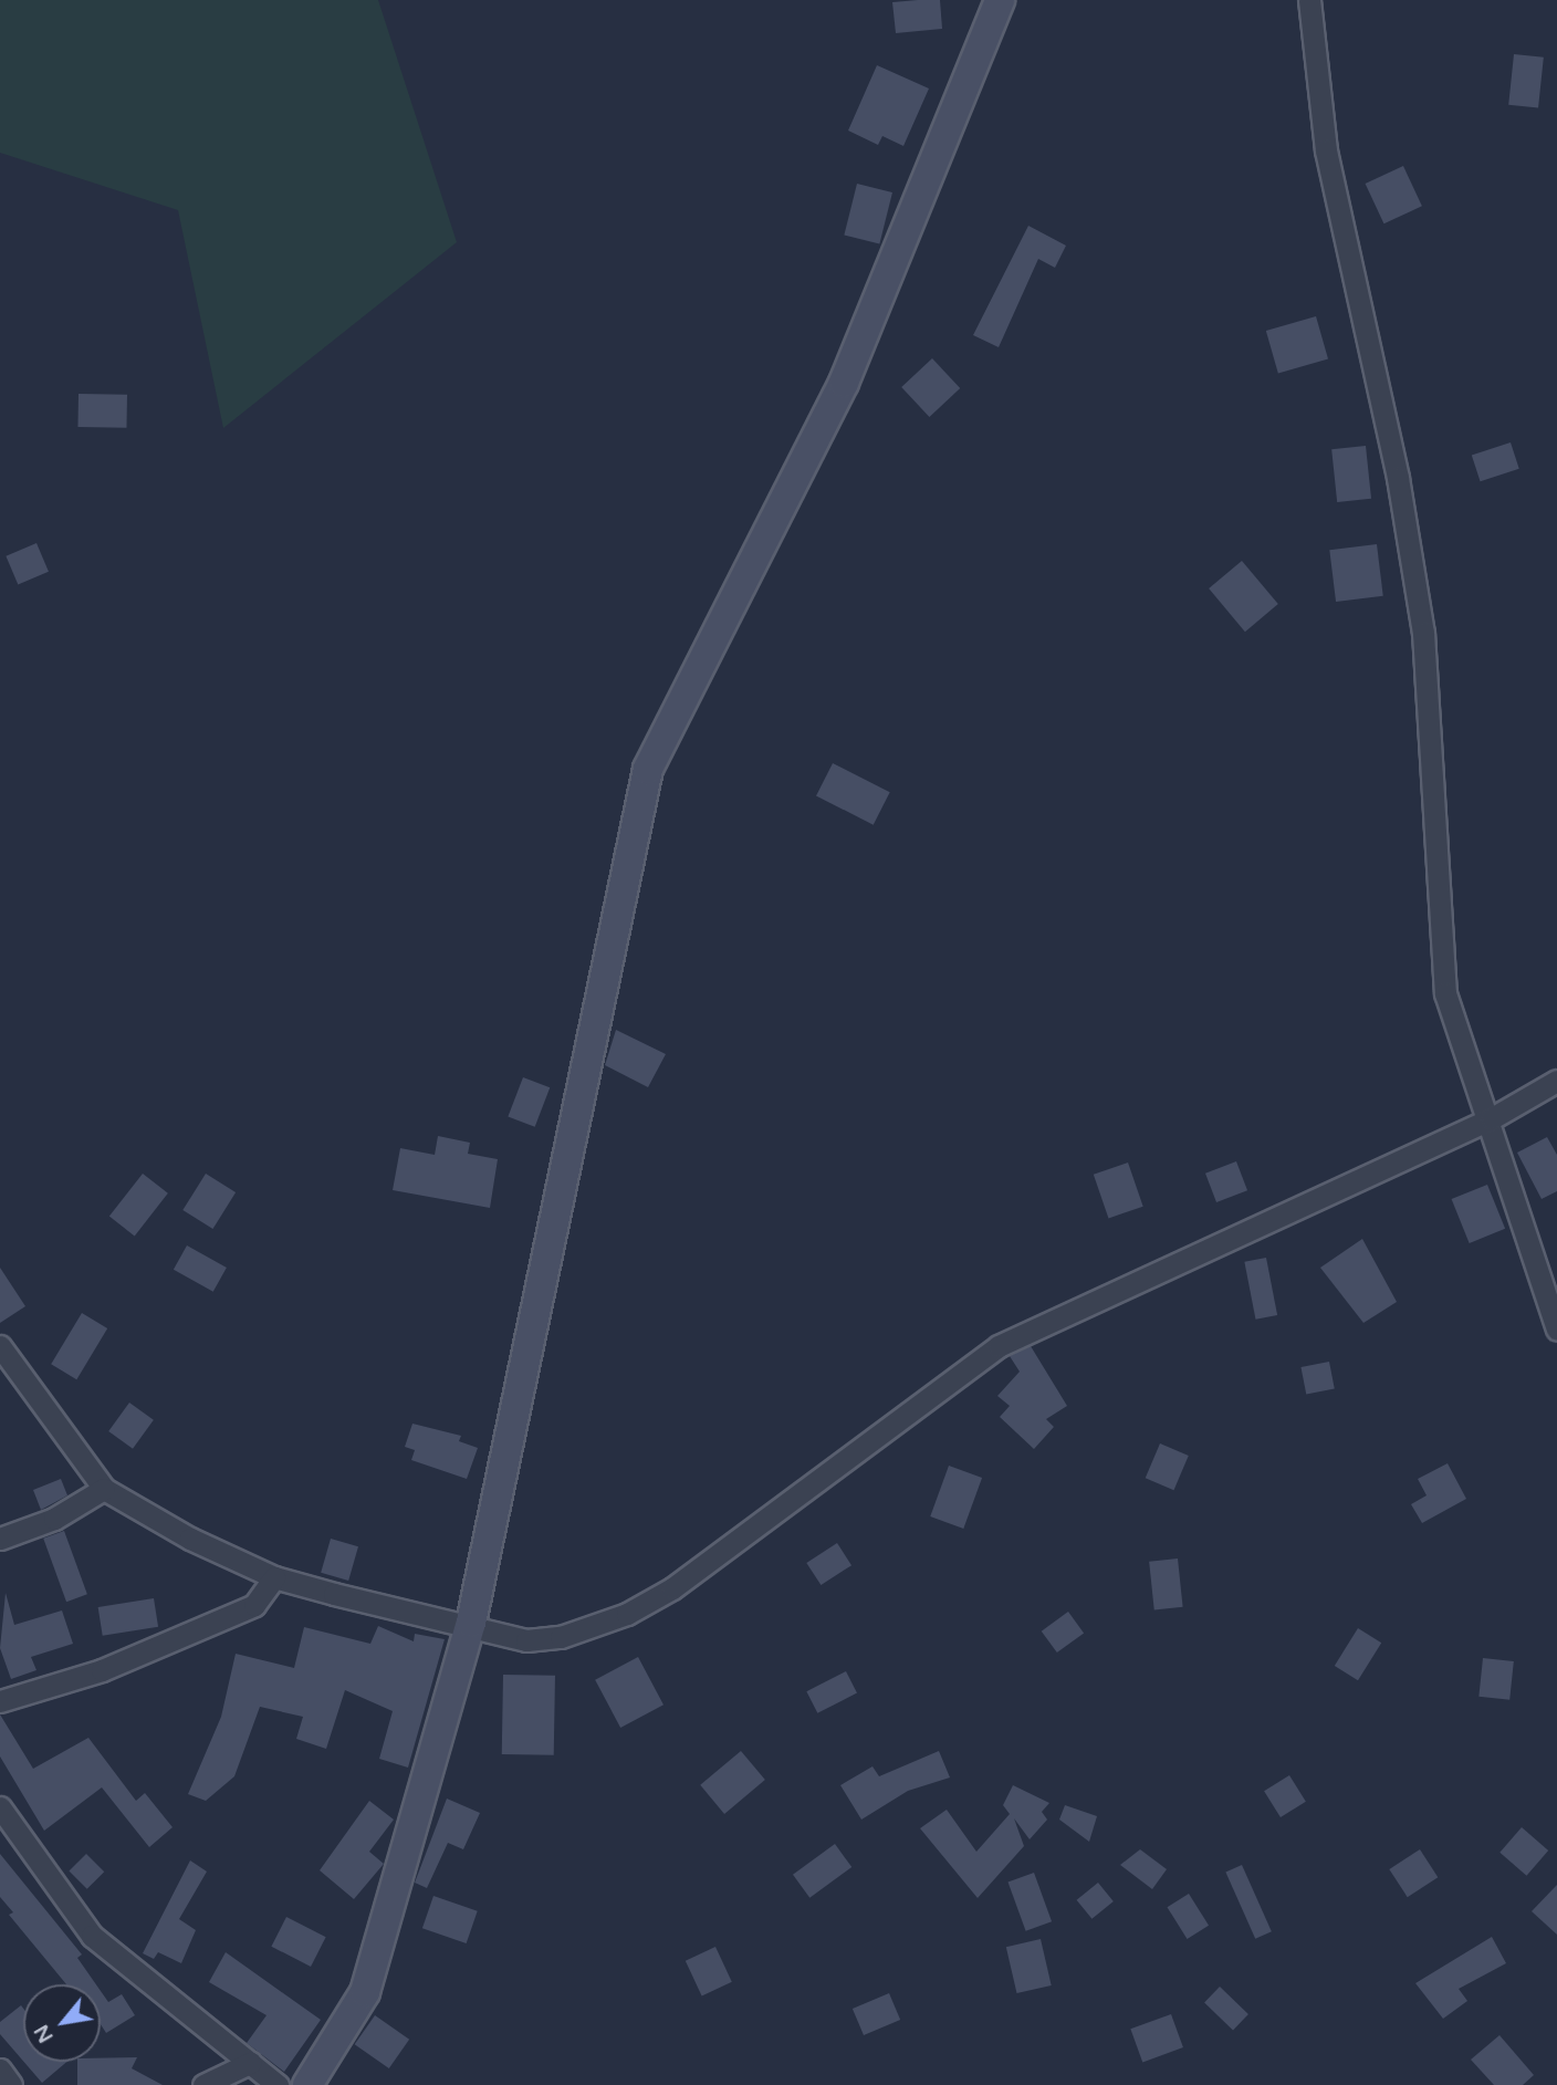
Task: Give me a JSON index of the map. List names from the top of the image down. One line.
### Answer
{"north":"bottom left"}
